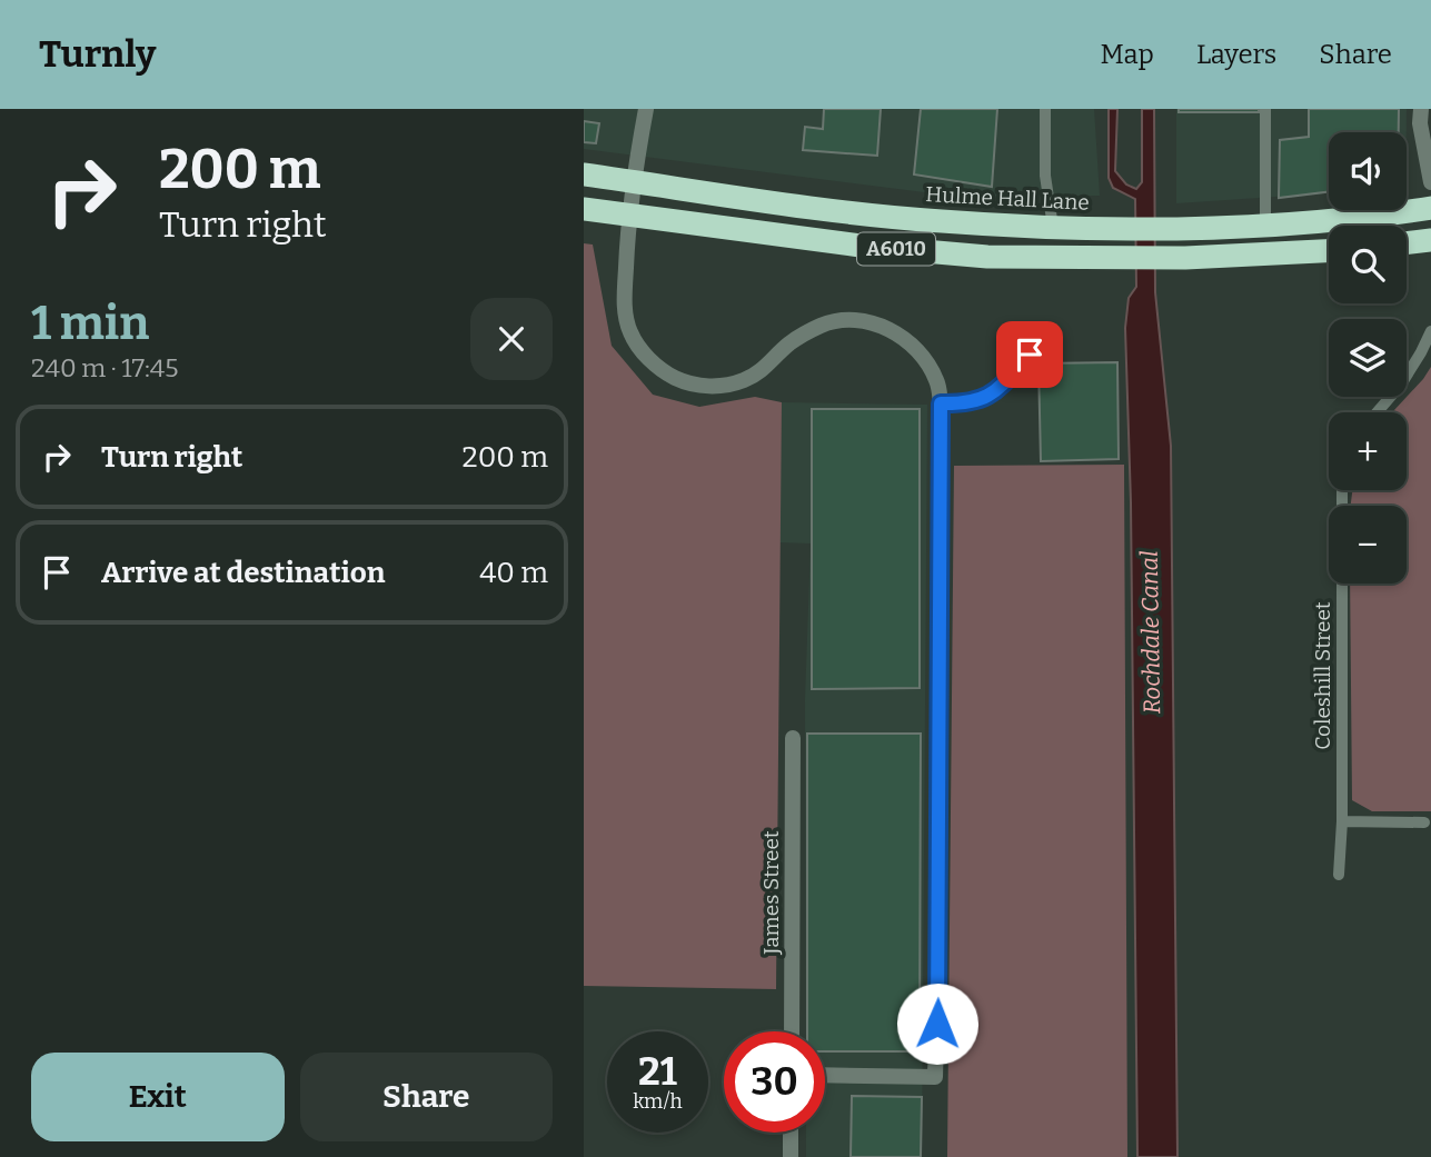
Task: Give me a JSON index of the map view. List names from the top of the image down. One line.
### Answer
{"streets":{"highway":["Hulme Hall Lane","A6010"],"street":["James Street"],"lane":["Coleshill Street"]},"water":["Rochdale Canal"],"page":{"header":"Turnly","nav":["Map","Layers","Share"],"turn":["200 m","Turn right"],"map_buttons":["+","−"],"heading":["1 min","240 m · 17:45"],"list":[{"name":"Turn right","value":"200 m"},{"name":"Arrive at destination","value":"40 m"}],"speed":"21 km/h","limit":"30","buttons":["Exit","Share"]}}
